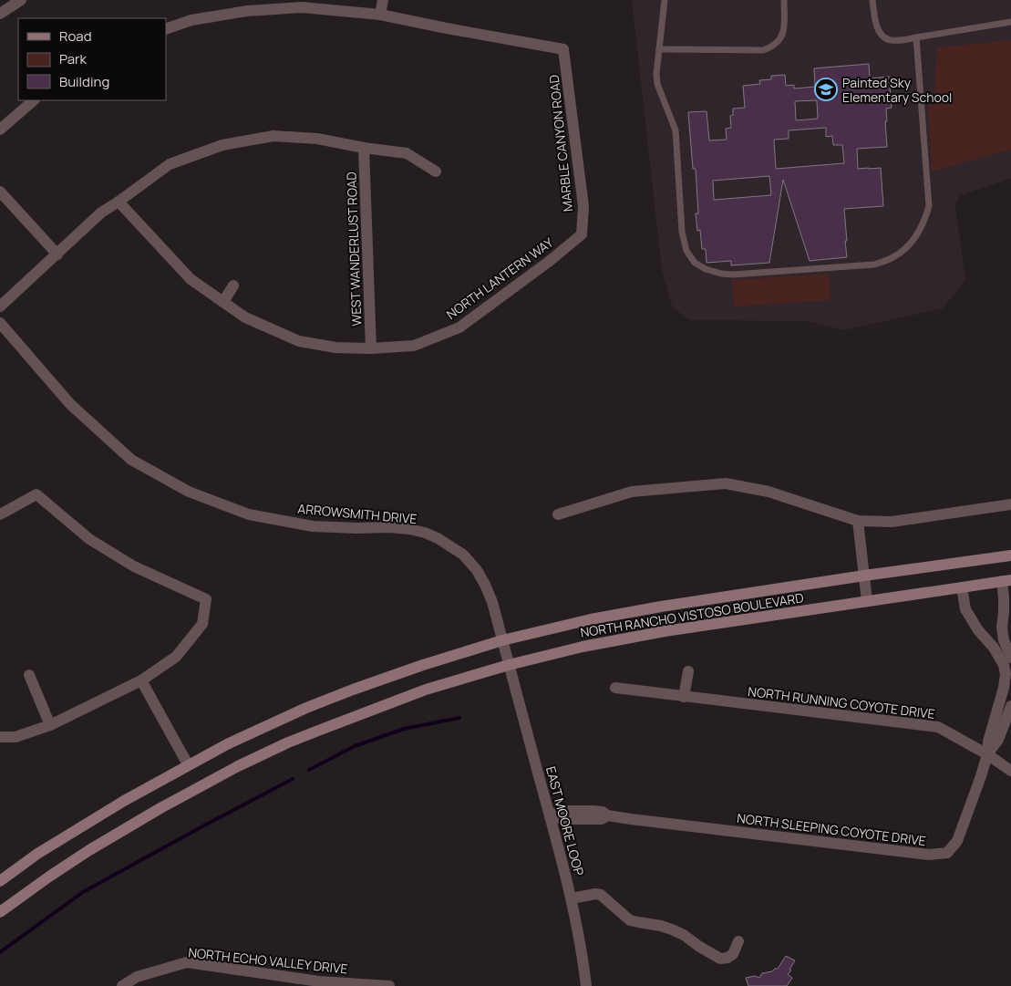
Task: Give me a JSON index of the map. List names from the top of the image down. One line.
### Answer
{"streets":{"main road":["NORTH RANCHO VISTOSO BOULEVARD"],"street":["MARBLE CANYON ROAD","WEST WANDERLUST ROAD","NORTH LANTERN WAY","ARROWSMITH DRIVE","NORTH RUNNING COYOTE DRIVE","EAST MOORE LOOP","NORTH SLEEPING COYOTE DRIVE","NORTH ECHO VALLEY DRIVE"]},"crossings":[["MARBLE CANYON ROAD","NORTH LANTERN WAY"],["WEST WANDERLUST ROAD","NORTH LANTERN WAY"],["ARROWSMITH DRIVE","NORTH RANCHO VISTOSO BOULEVARD"],["ARROWSMITH DRIVE","EAST MOORE LOOP"],["NORTH RANCHO VISTOSO BOULEVARD","EAST MOORE LOOP"],["NORTH RANCHO VISTOSO BOULEVARD","NORTH SLEEPING COYOTE DRIVE"],["NORTH RUNNING COYOTE DRIVE","NORTH SLEEPING COYOTE DRIVE"],["EAST MOORE LOOP","NORTH SLEEPING COYOTE DRIVE"]],"places":{"school or university":["Painted Sky Elementary School"]},"legend":["Road","Park","Building"]}
